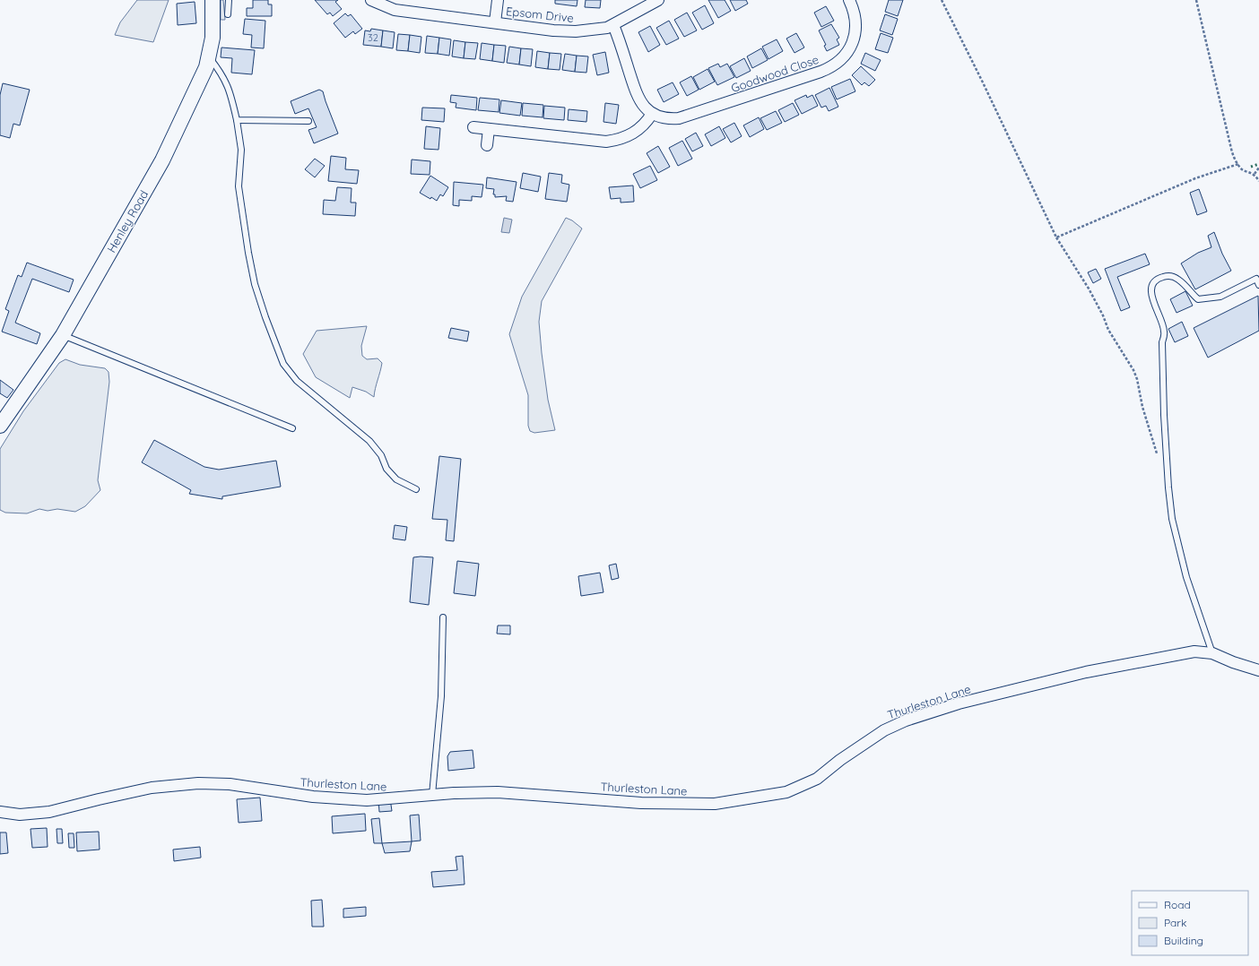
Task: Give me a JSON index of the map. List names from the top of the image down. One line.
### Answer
{"streets":{"street":["Epsom Drive","Goodwood Close","Henley Road","Thurleston Lane"]},"crossings":[["Epsom Drive","Goodwood Close"]],"house_numbers":["32"],"legend":["Road","Park","Building"]}
